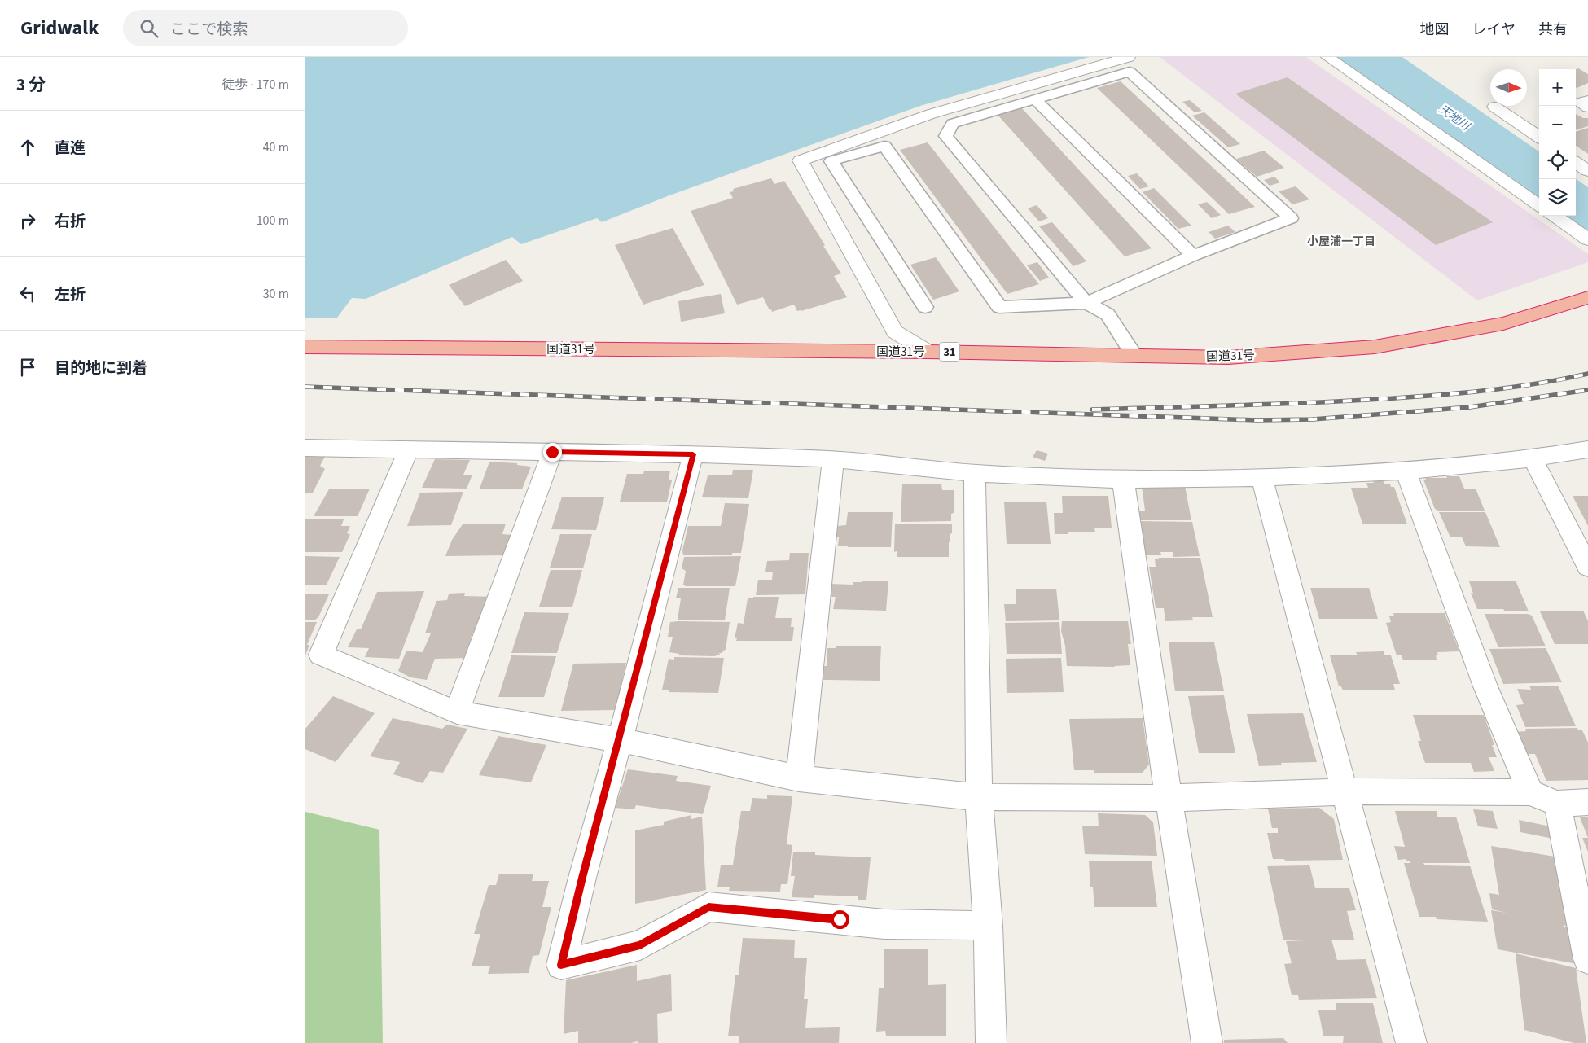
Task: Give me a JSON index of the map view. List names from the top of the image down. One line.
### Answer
{"streets":{"highway":["国道31号","31"]},"districts":["小屋浦一丁目"],"water":["天地川"],"north":"right","page":{"header":"Gridwalk","search":"ここで検索","nav":["地図","レイヤ","共有"],"heading":["3 分","徒歩 · 170 m"],"map_buttons":["+","−"],"list":[["直進","40 m"],["右折","100 m"],["左折","30 m"],"目的地に到着"]}}
